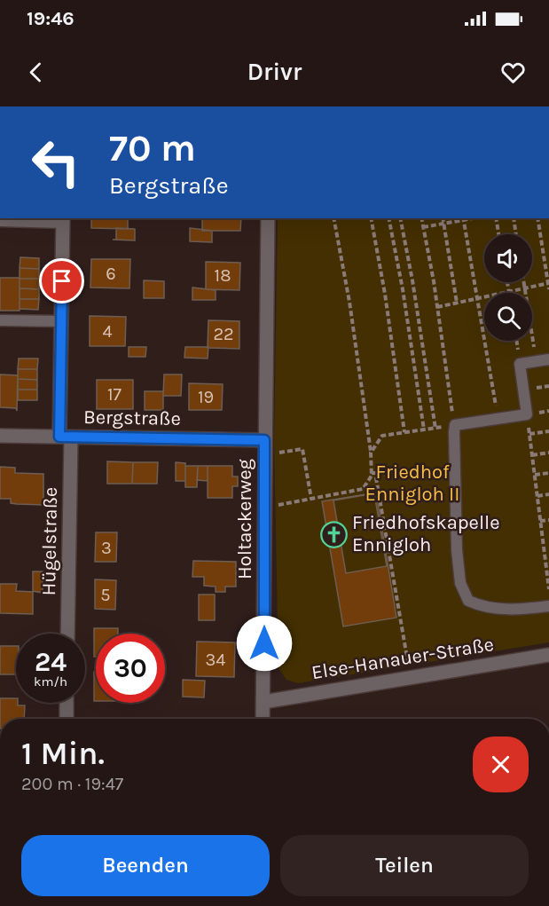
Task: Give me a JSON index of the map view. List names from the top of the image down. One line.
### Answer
{"streets":{"street":["Bergstraße","Holtackerweg","Hügelstraße","Else-Hanauer-Straße"]},"crossings":[["Bergstraße","Holtackerweg"],["Bergstraße","Hügelstraße"],["Holtackerweg","Else-Hanauer-Straße"]],"parks":["Friedhof Ennigloh II"],"places":{"church":["Friedhofskapelle Ennigloh"]},"house_numbers":["6","18","4","22","17","19","3","5","34"],"page":{"status":"19:46","header":"Drivr","turn":["70 m","Bergstraße"],"speed":"24 km/h","limit":"30","heading":["1 Min.","200 m · 19:47"],"buttons":["Beenden","Teilen"]}}
